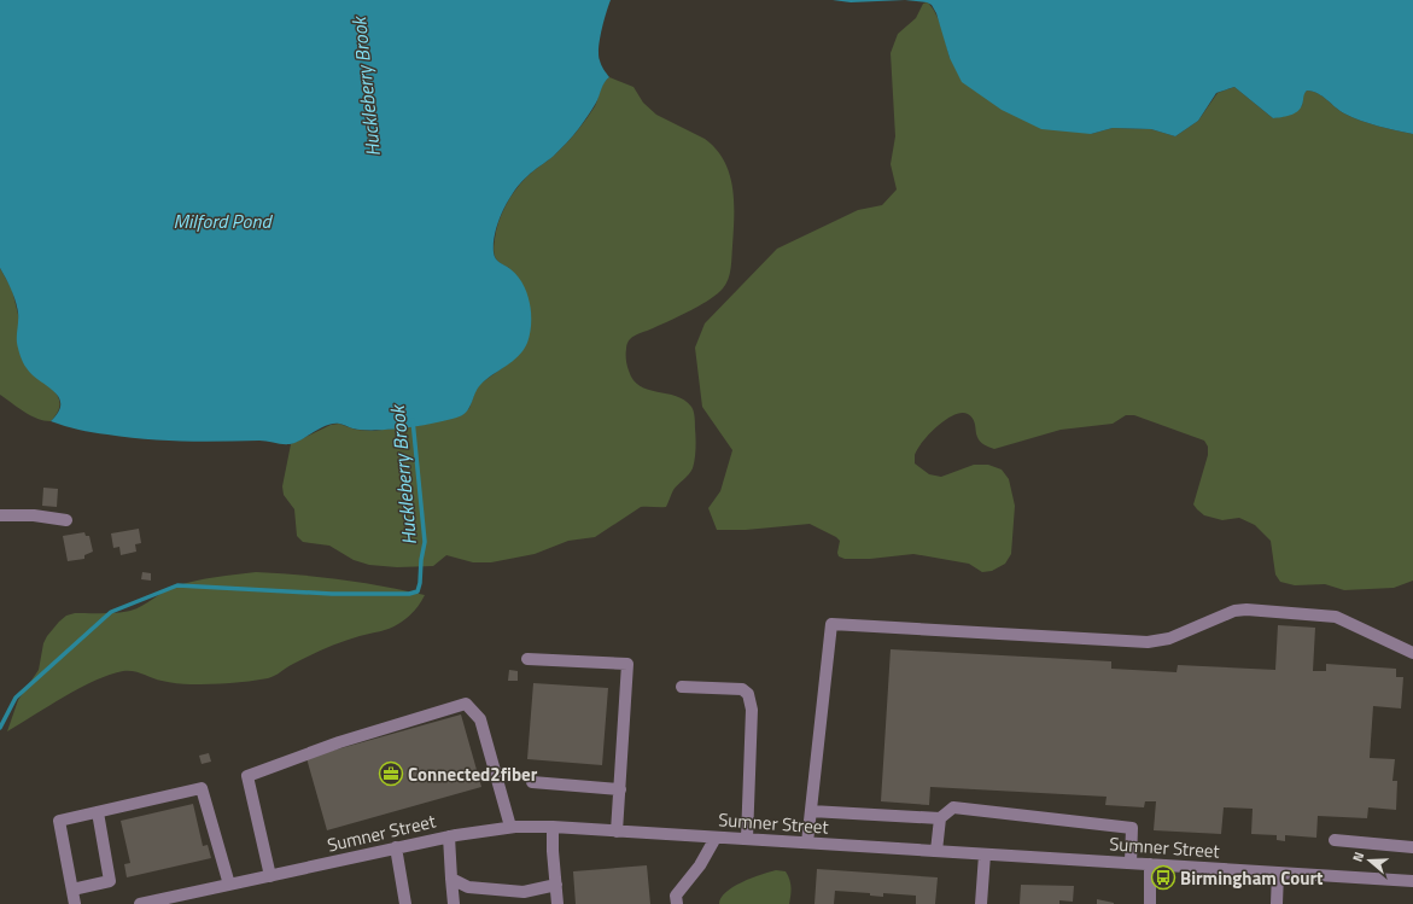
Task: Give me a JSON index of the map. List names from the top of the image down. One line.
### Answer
{"streets":{"street":["Sumner Street"]},"water":["Huckleberry Brook","Milford Pond"],"places":{"office":["Connected2fiber"],"bus stop":["Birmingham Court"]},"north":"left"}
